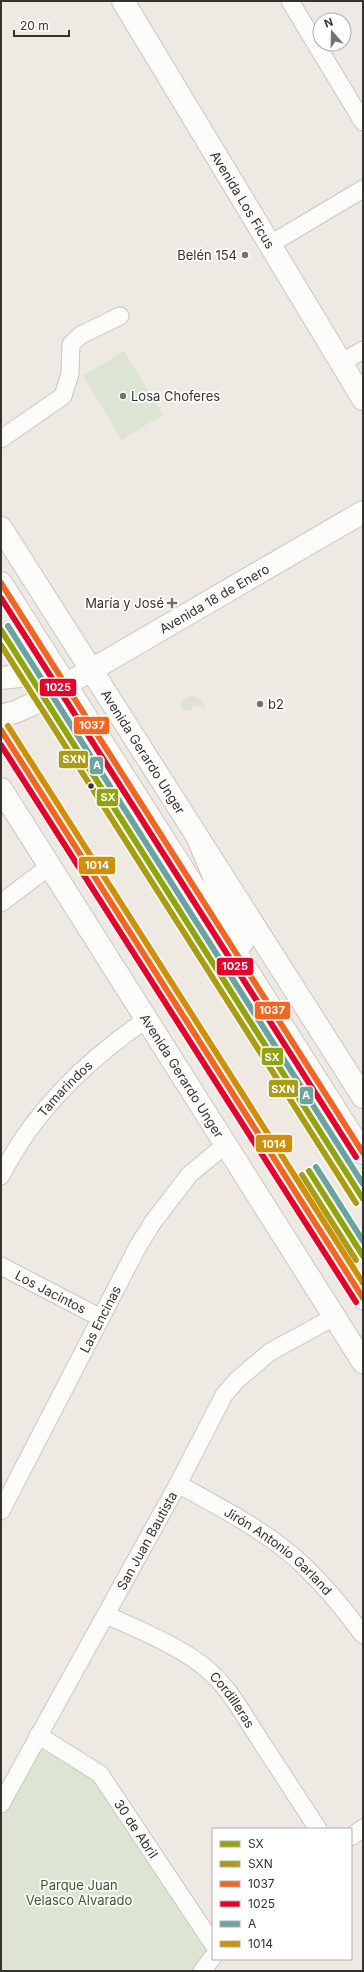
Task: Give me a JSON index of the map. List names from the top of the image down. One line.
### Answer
{"streets":{"street":["Avenida Los Ficus","Avenida 18 de Enero","Avenida Gerardo Unger","Tamarindos","Los Jacintos","Las Encinas","San Juan Bautista","Jirón Antonio Garland","Cordilleras","30 de Abril"]},"crossings":[["Avenida 18 de Enero","Avenida Gerardo Unger"],["Avenida Gerardo Unger","Tamarindos"],["Avenida Gerardo Unger","Las Encinas"],["Avenida Gerardo Unger","San Juan Bautista"],["Los Jacintos","Las Encinas"],["San Juan Bautista","Jirón Antonio Garland"],["San Juan Bautista","Cordilleras"],["San Juan Bautista","30 de Abril"]],"parks":["Parque Juan Velasco Alvarado"],"places":{"other":["Belén 154","Losa Choferes","b2"],"health":["María y José"]},"lines":["transit line 1037","transit line 1025","transit line A","transit line SX","transit line SXN","transit line 1014"],"legend":["SX","SXN","1037","1025","A","1014"],"scale_bar":"20 m","north":"top"}
